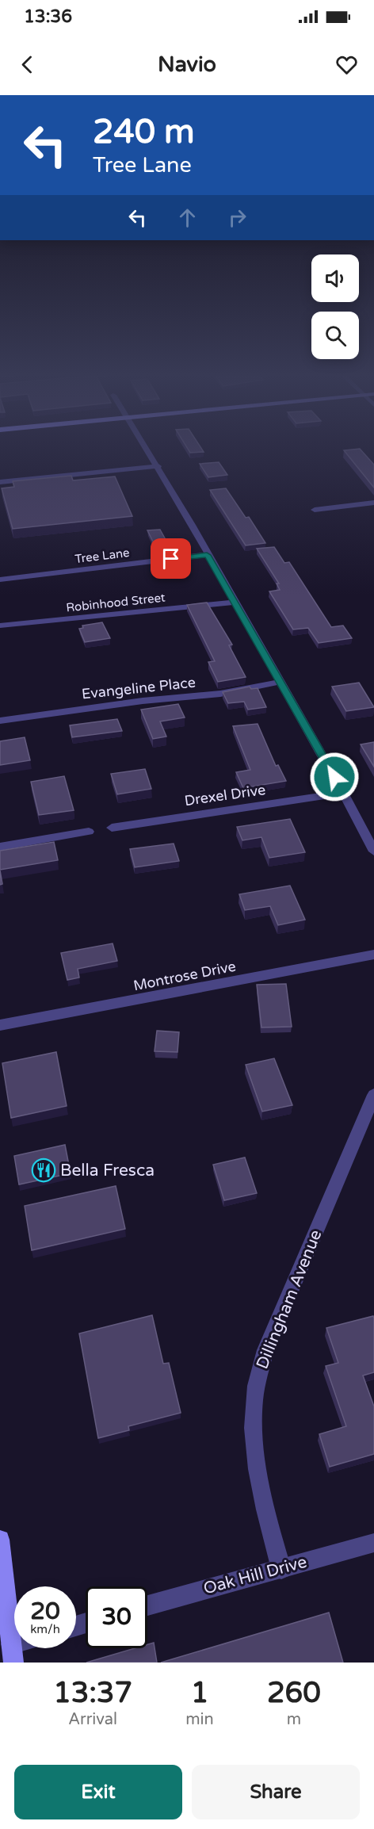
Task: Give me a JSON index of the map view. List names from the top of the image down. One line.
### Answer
{"streets":{"street":["Tree Lane","Robinhood Street","Evangeline Place","Drexel Drive","Montrose Drive","Dillingham Avenue","Oak Hill Drive"]},"crossings":[["Dillingham Avenue","Oak Hill Drive"]],"places":{"restaurant":["Bella Fresca"]},"page":{"status":"13:36","header":"Navio","turn":["240 m","Tree Lane"],"speed":"20 km/h","limit":"30","eta":["13:37","Arrival","1","min","260","m"],"buttons":["Exit","Share"]}}
